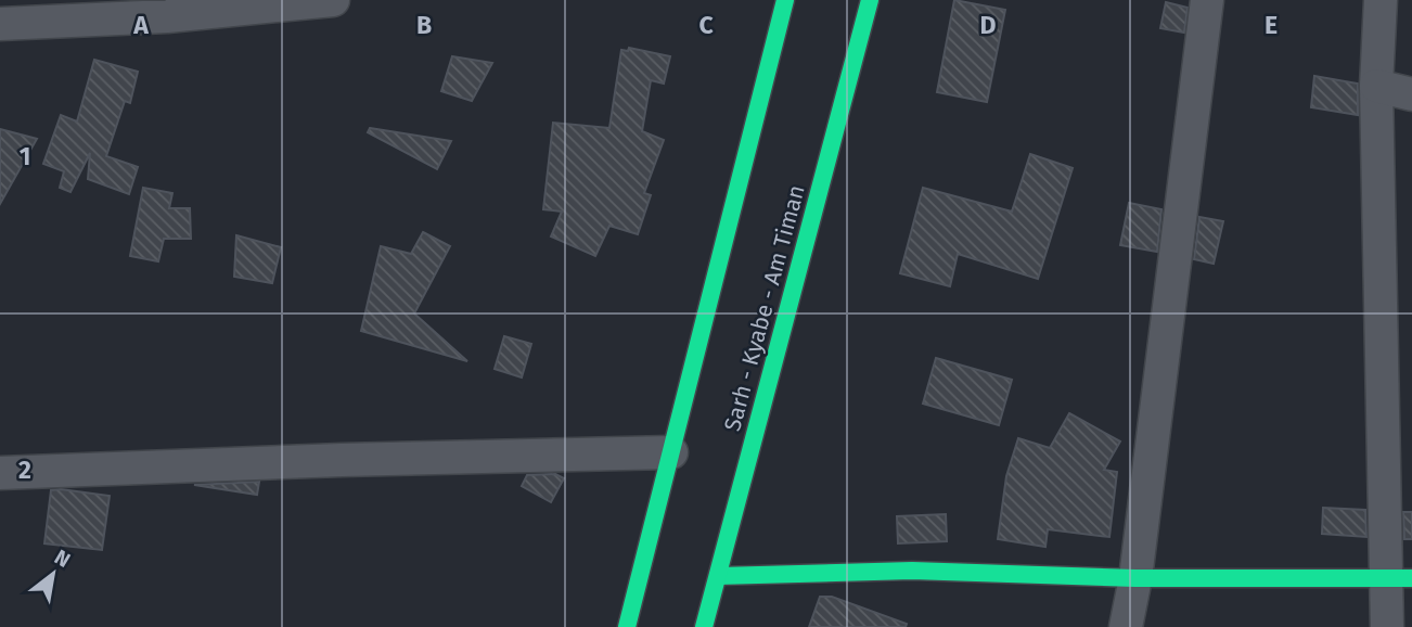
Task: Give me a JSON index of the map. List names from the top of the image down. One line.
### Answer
{"streets":{"main road":["Sarh - Kyabe - Am Timan"]},"north":"top right","grid":{"columns":["A","B","C","D","E"],"rows":["1","2"]}}
